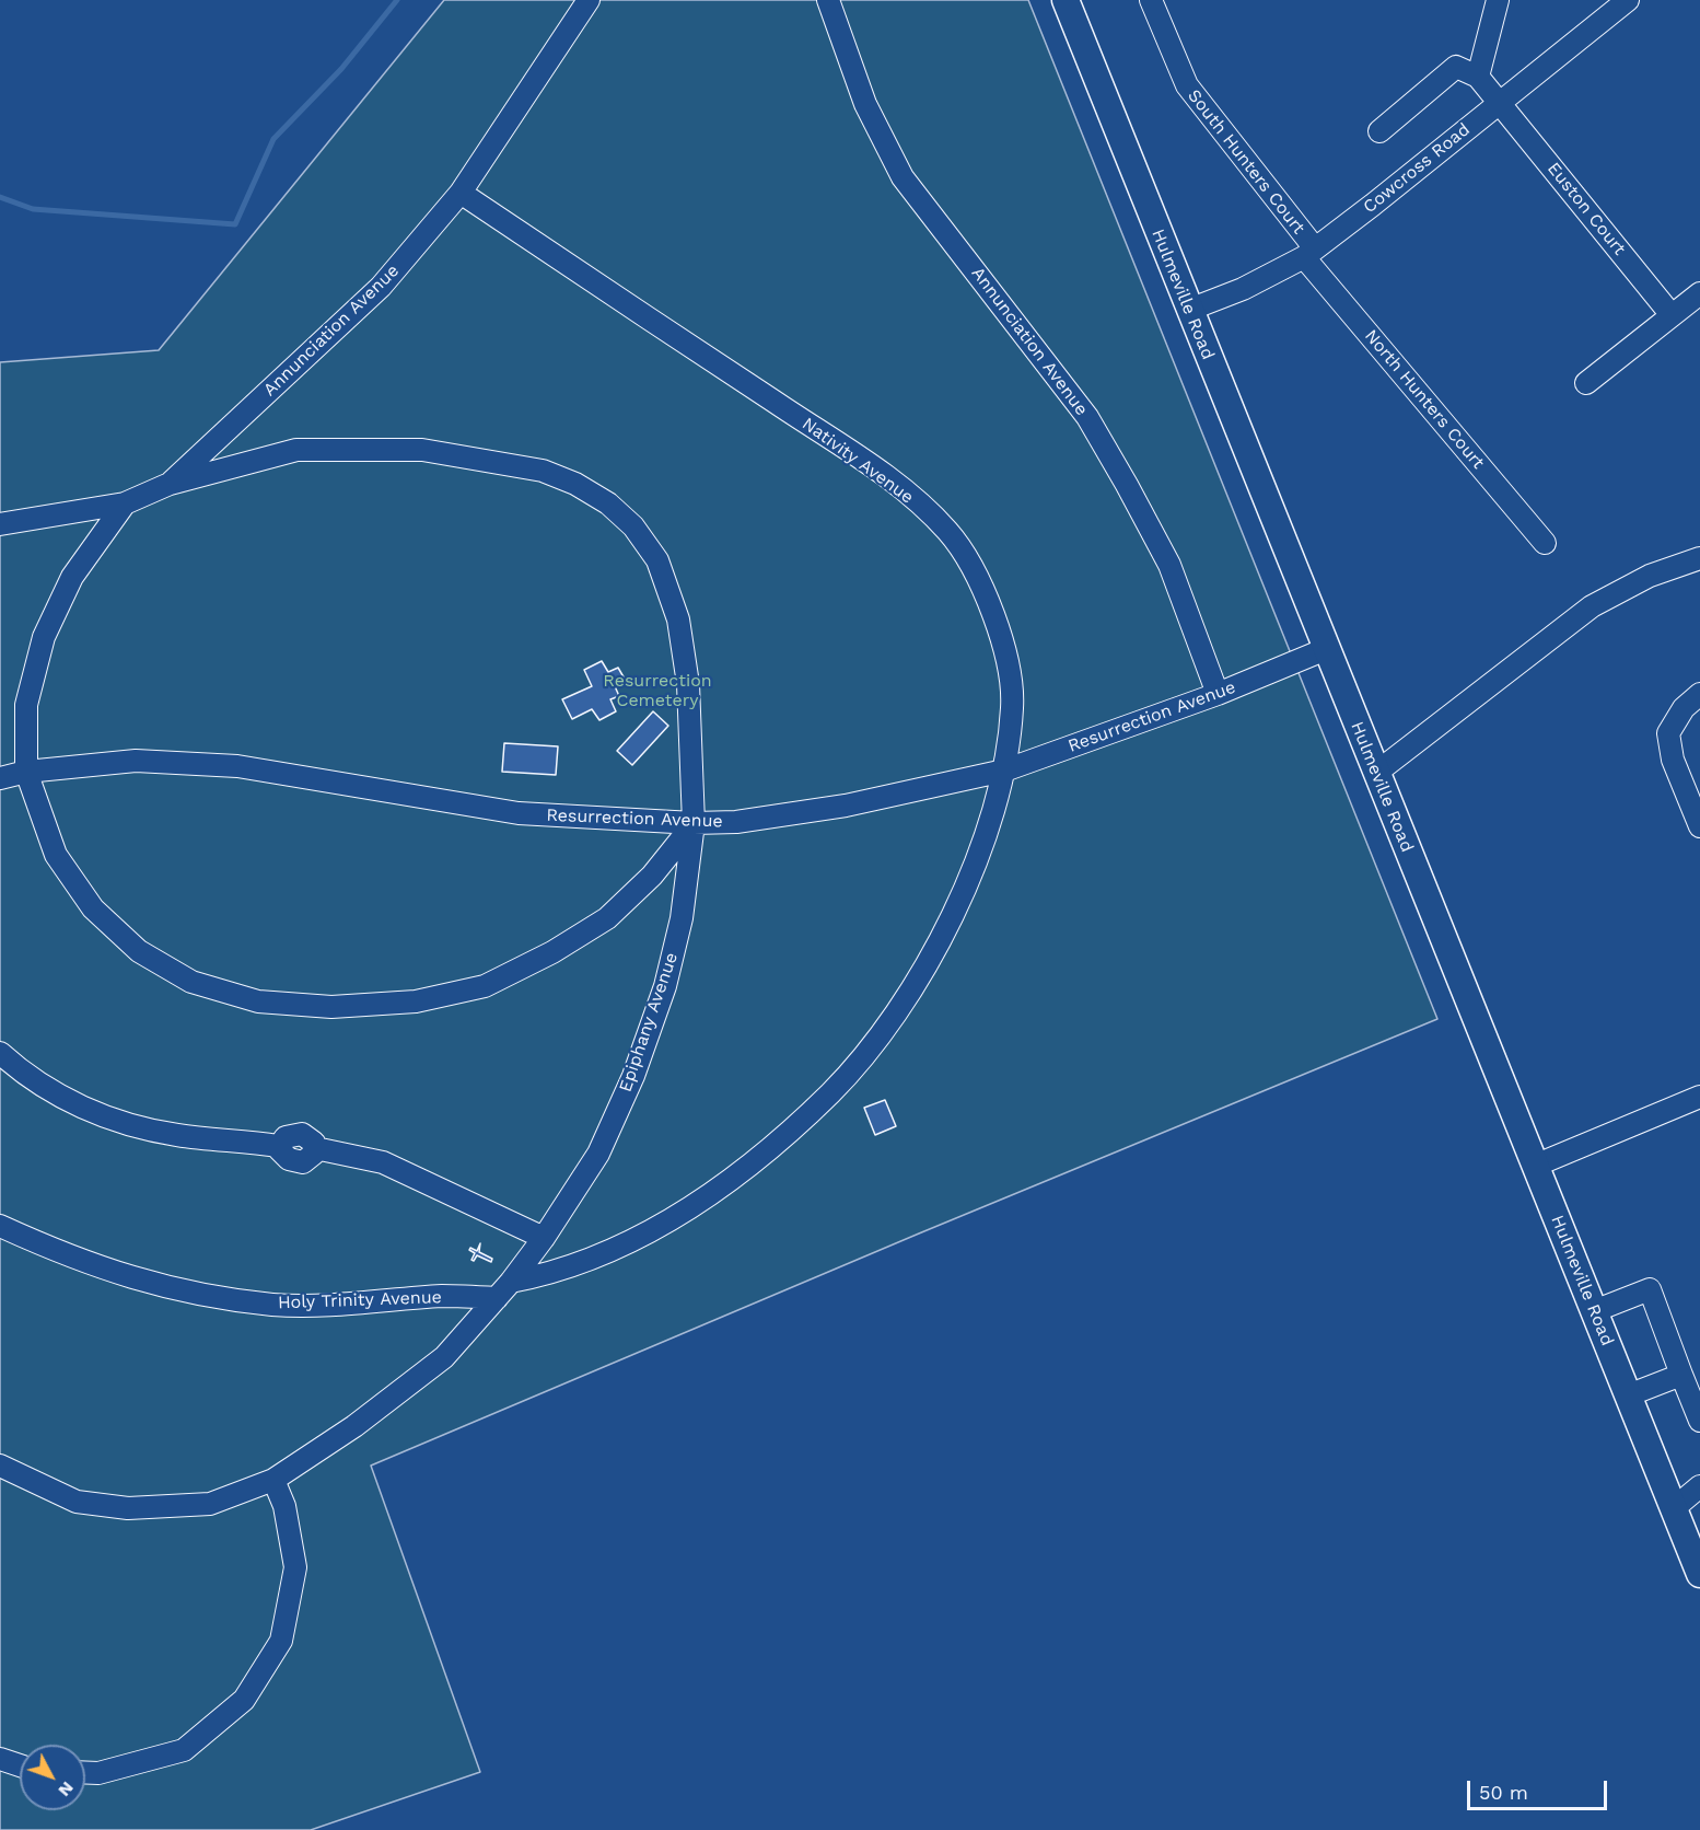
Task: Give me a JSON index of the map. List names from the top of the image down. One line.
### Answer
{"streets":{"main road":["Hulmeville Road"],"street":["South Hunters Court","Cowcross Road","Euston Court","Annunciation Avenue","North Hunters Court","Nativity Avenue","Resurrection Avenue","Epiphany Avenue","Holy Trinity Avenue"]},"crossings":[["South Hunters Court","Cowcross Road"],["South Hunters Court","North Hunters Court"],["Cowcross Road","Euston Court"],["Cowcross Road","Hulmeville Road"],["Cowcross Road","North Hunters Court"],["Hulmeville Road","Resurrection Avenue"],["Annunciation Avenue","Nativity Avenue"],["Annunciation Avenue","Resurrection Avenue"],["Annunciation Avenue","Epiphany Avenue"],["Nativity Avenue","Resurrection Avenue"],["Nativity Avenue","Holy Trinity Avenue"],["Resurrection Avenue","Epiphany Avenue"],["Epiphany Avenue","Holy Trinity Avenue"]],"parks":["Resurrection Cemetery"],"scale_bar":"50 m","north":"bottom right"}
